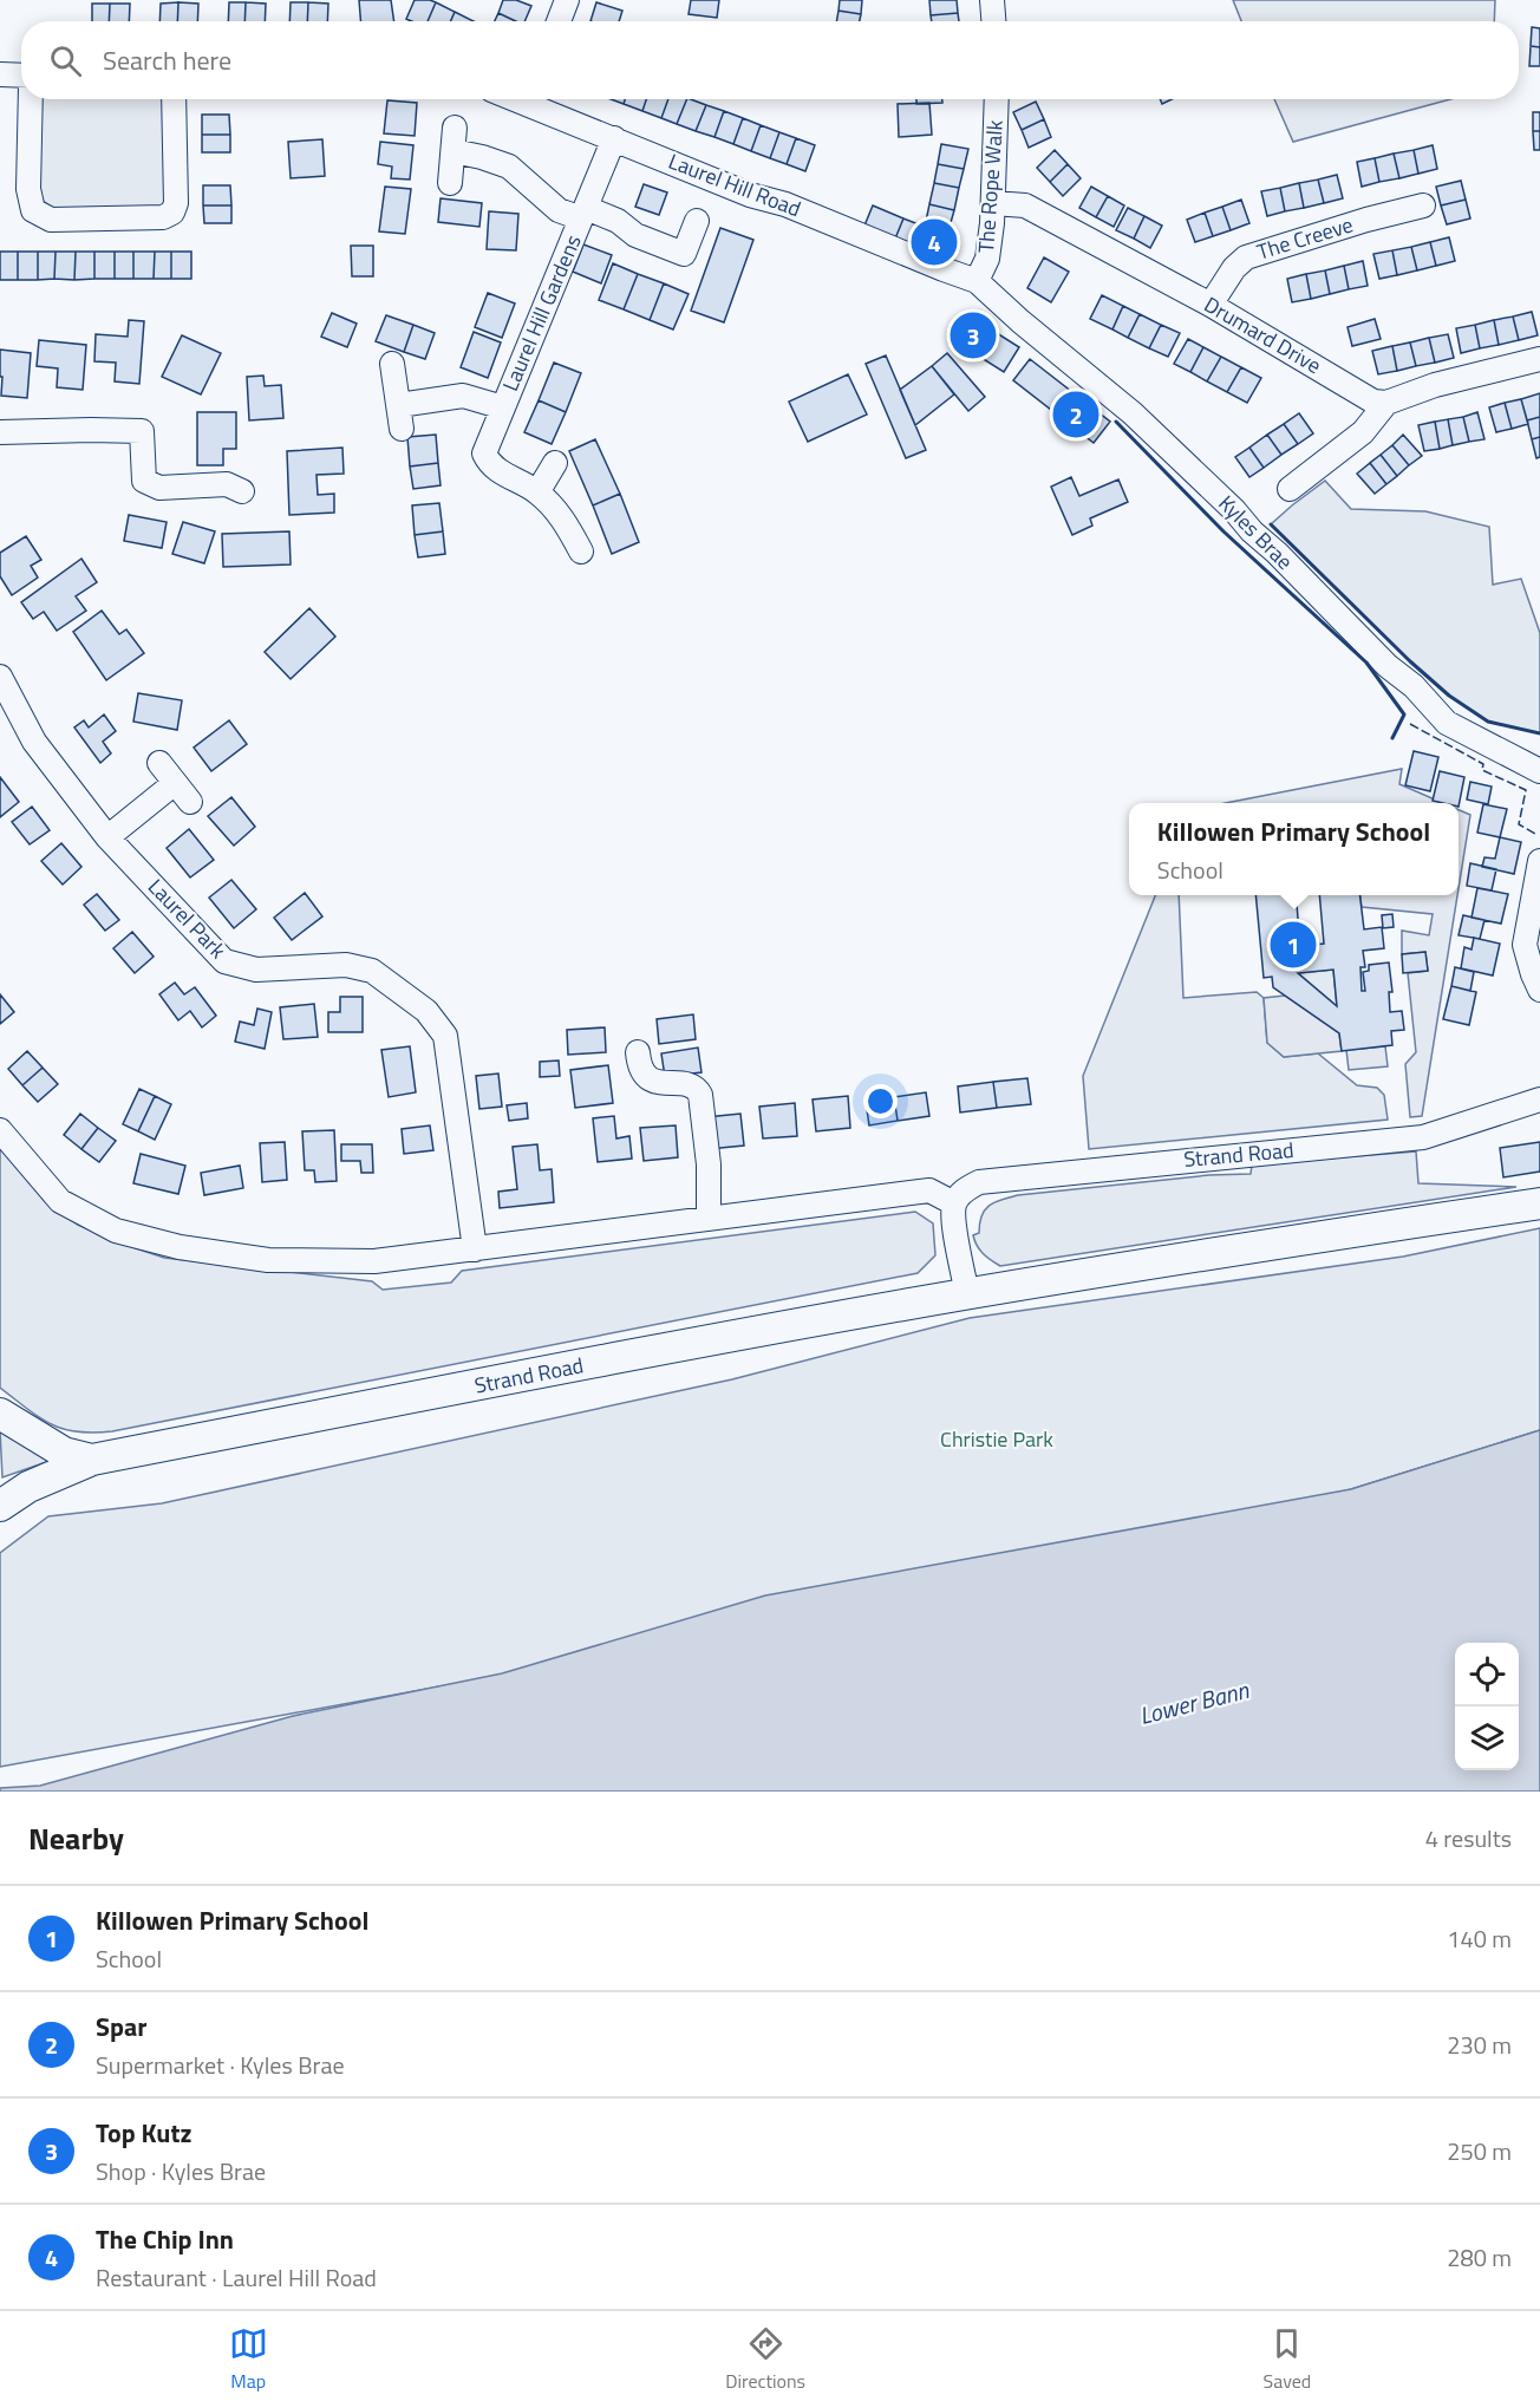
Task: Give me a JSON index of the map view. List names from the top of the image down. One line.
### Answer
{"streets":{"main road":["Strand Road"],"street":["Laurel Hill Road","The Rope Walk","The Creeve","Laurel Hill Gardens","Drumard Drive","Kyles Brae","Laurel Park"]},"crossings":[["Laurel Hill Road","The Rope Walk"],["Laurel Hill Road","Laurel Hill Gardens"],["Laurel Hill Road","Kyles Brae"],["The Rope Walk","Drumard Drive"],["The Rope Walk","Kyles Brae"],["The Creeve","Drumard Drive"]],"water":["Lower Bann"],"parks":["Christie Park"],"page":{"search":"Search here","pins":["4","3","2","1"],"popup":["Killowen Primary School","School"],"heading":["Nearby","4 results"],"list":[{"mark":"1","name":"Killowen Primary School","note":"School","value":"140 m"},{"mark":"2","name":"Spar","note":"Supermarket · Kyles Brae","value":"230 m"},{"mark":"3","name":"Top Kutz","note":"Shop · Kyles Brae","value":"250 m"},{"mark":"4","name":"The Chip Inn","note":"Restaurant · Laurel Hill Road","value":"280 m"}],"nav":["Map","Directions","Saved"]}}
